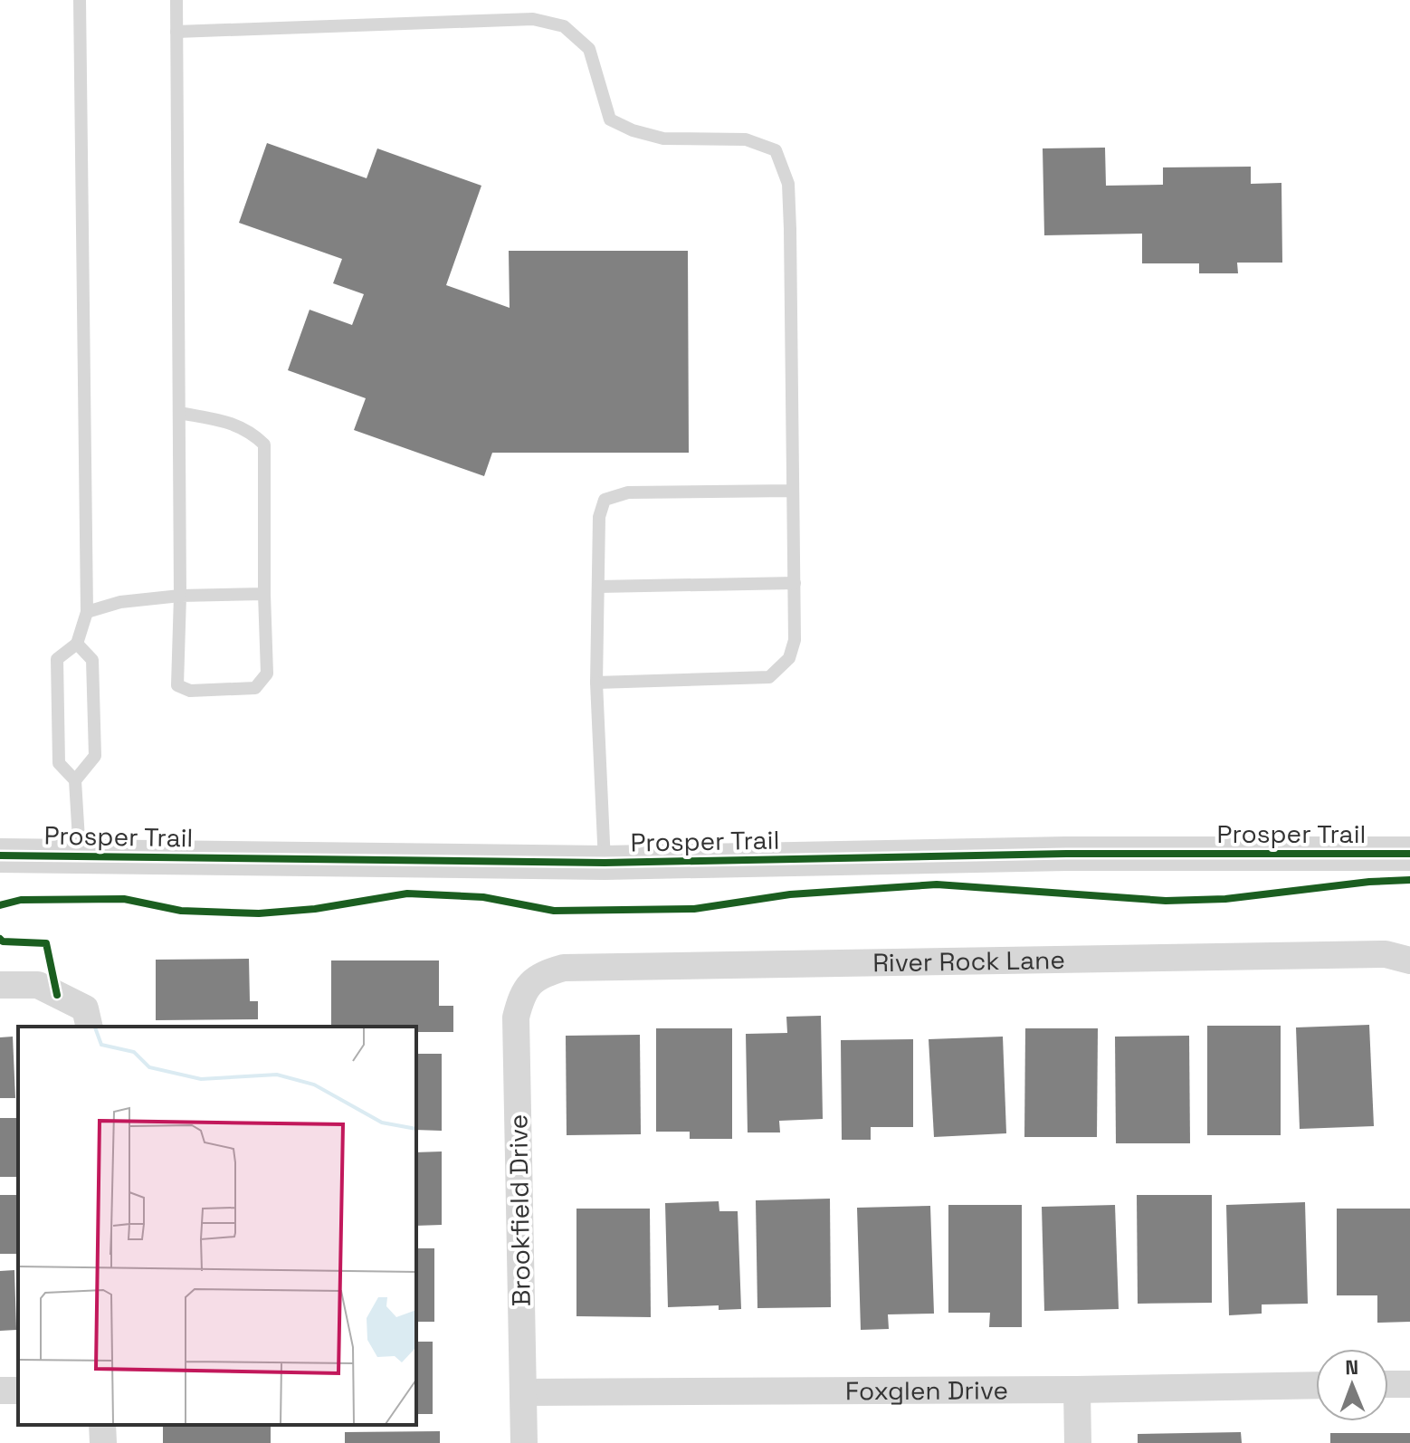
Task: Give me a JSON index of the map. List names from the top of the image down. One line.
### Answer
{"streets":{"street":["Prosper Trail","River Rock Lane","Brookfield Drive","Foxglen Drive"]},"crossings":[["River Rock Lane","Brookfield Drive"],["Brookfield Drive","Foxglen Drive"]],"north":"top"}
